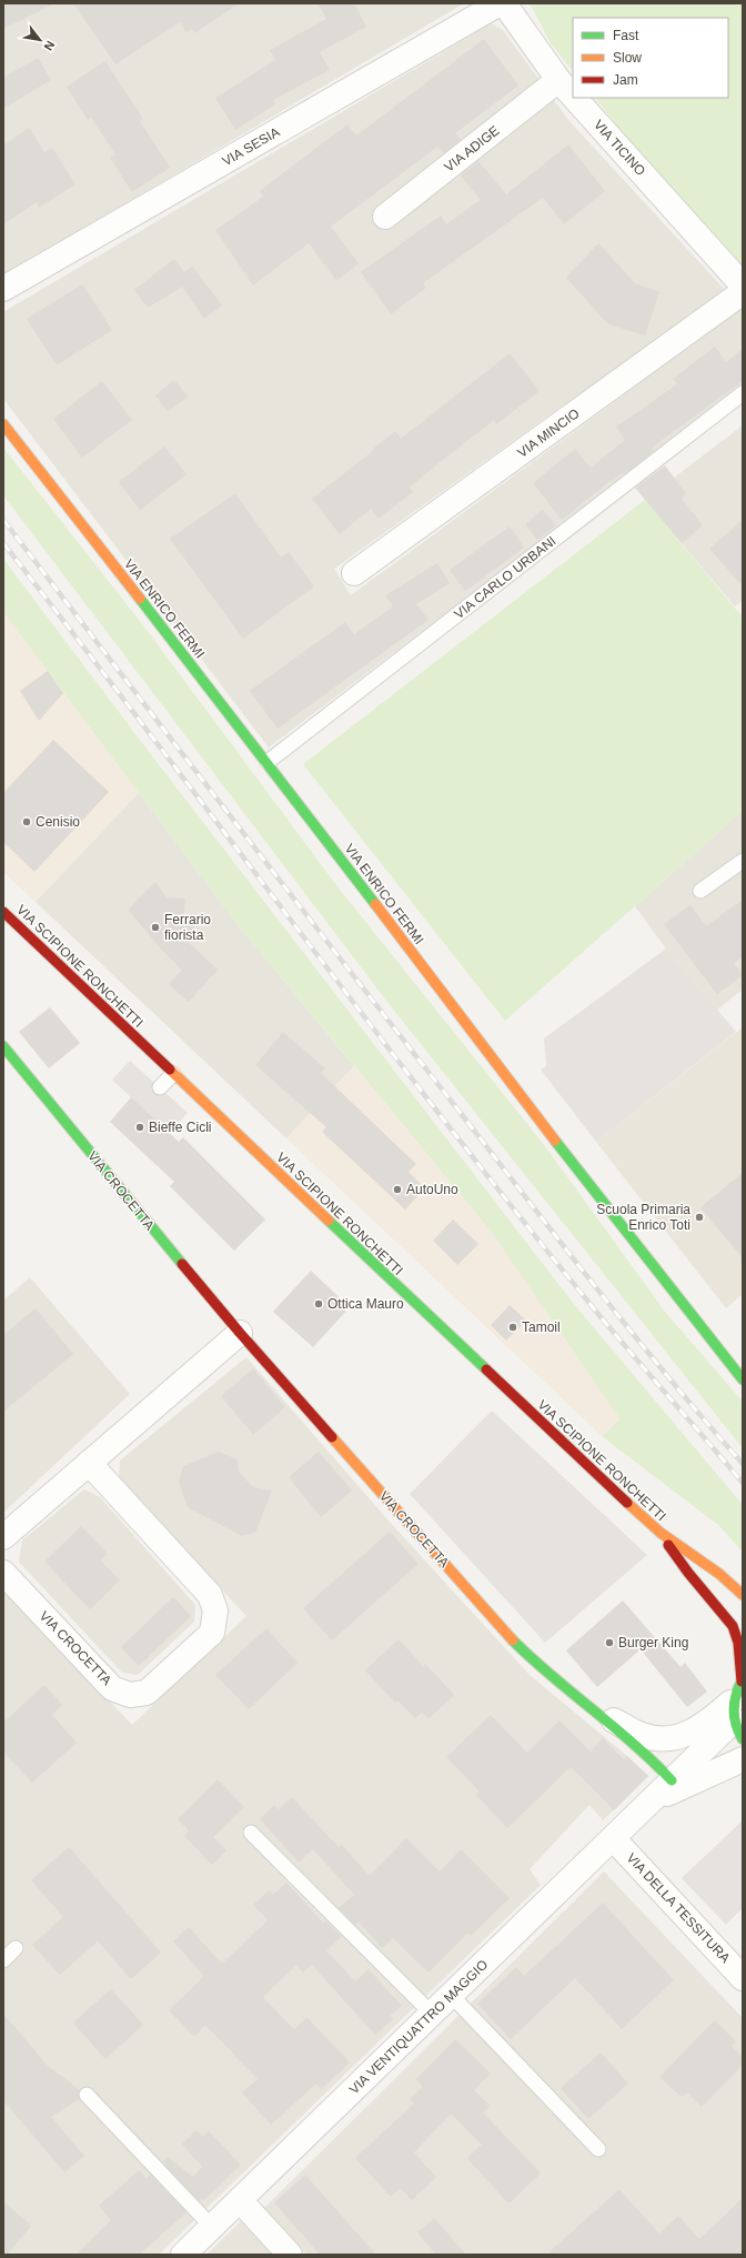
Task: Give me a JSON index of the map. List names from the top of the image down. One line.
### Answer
{"streets":{"street":["VIA SESIA","VIA TICINO","VIA ADIGE","VIA MINCIO","VIA ENRICO FERMI","VIA SCIPIONE RONCHETTI","VIA CROCETTA","VIA DELLA TESSITURA","VIA VENTIQUATTRO MAGGIO"],"lane":["VIA CARLO URBANI"]},"crossings":[["VIA TICINO","VIA ADIGE"],["VIA CARLO URBANI","VIA ENRICO FERMI"],["VIA SCIPIONE RONCHETTI","VIA CROCETTA"],["VIA SCIPIONE RONCHETTI","VIA VENTIQUATTRO MAGGIO"],["VIA CROCETTA","VIA VENTIQUATTRO MAGGIO"],["VIA DELLA TESSITURA","VIA VENTIQUATTRO MAGGIO"]],"places":["Cenisio","Ferrario fiorista","Bieffe Cicli","AutoUno","Scuola Primaria Enrico Toti","Ottica Mauro","Tamoil","Burger King"],"legend":["Fast","Slow","Jam"],"north":"bottom right"}
